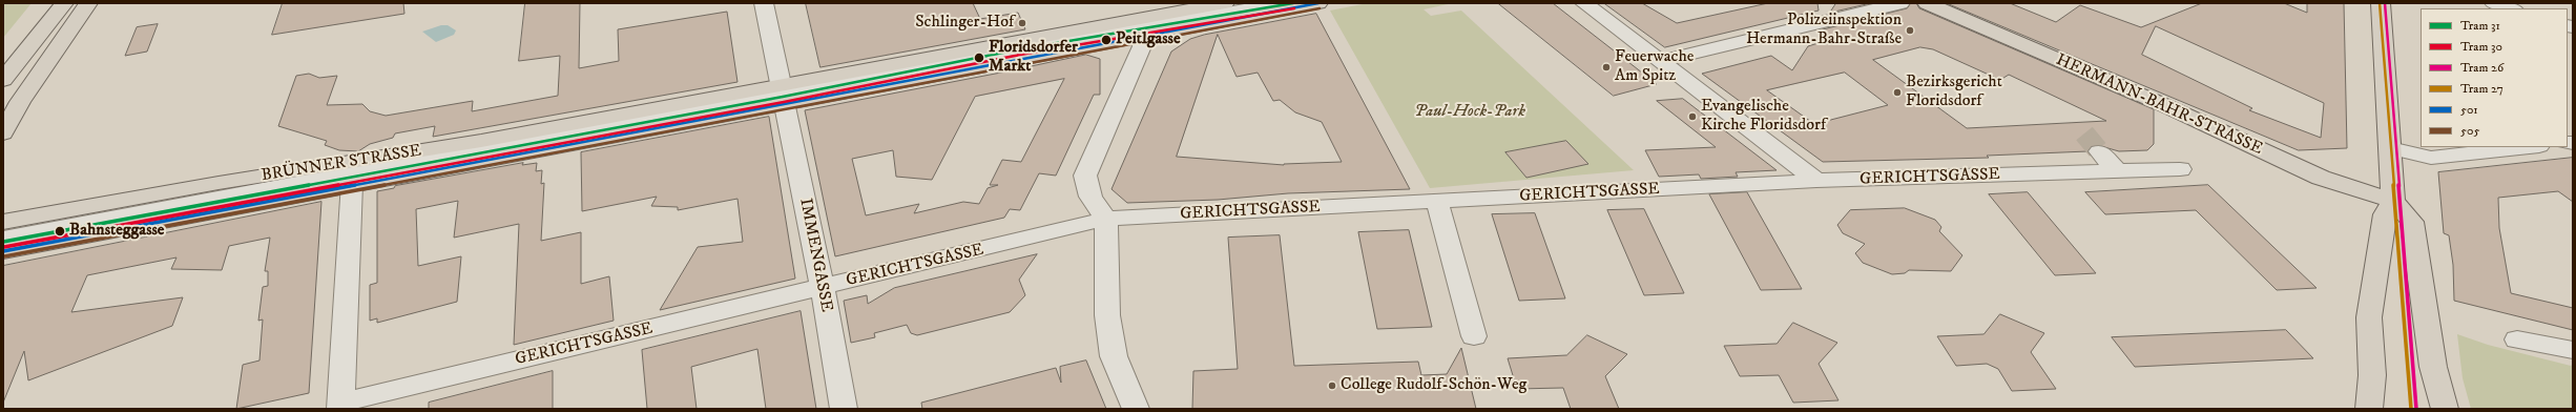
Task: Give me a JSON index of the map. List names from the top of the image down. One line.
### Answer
{"streets":{"main road":["HERMANN-BAHR-STRASSE","BRÜNNER STRASSE"],"street":["GERICHTSGASSE","IMMENGASSE"]},"crossings":[["BRÜNNER STRASSE","IMMENGASSE"],["GERICHTSGASSE","IMMENGASSE"]],"parks":["Paul-Hock-Park"],"places":["Schlinger-Hof","Polizeiinspektion Hermann-Bahr-Straße","Peitlgasse","Floridsdorfer Markt","Feuerwache Am Spitz","Bezirksgericht Floridsdorf","Evangelische Kirche Floridsdorf","Bahnsteggasse","College Rudolf-Schön-Weg"],"lines":["tram line 31","tram line 26","tram line 27","transit line 501","tram line 30","transit line 505"],"legend":["Tram 31","Tram 30","Tram 26","Tram 27","501","505"]}
